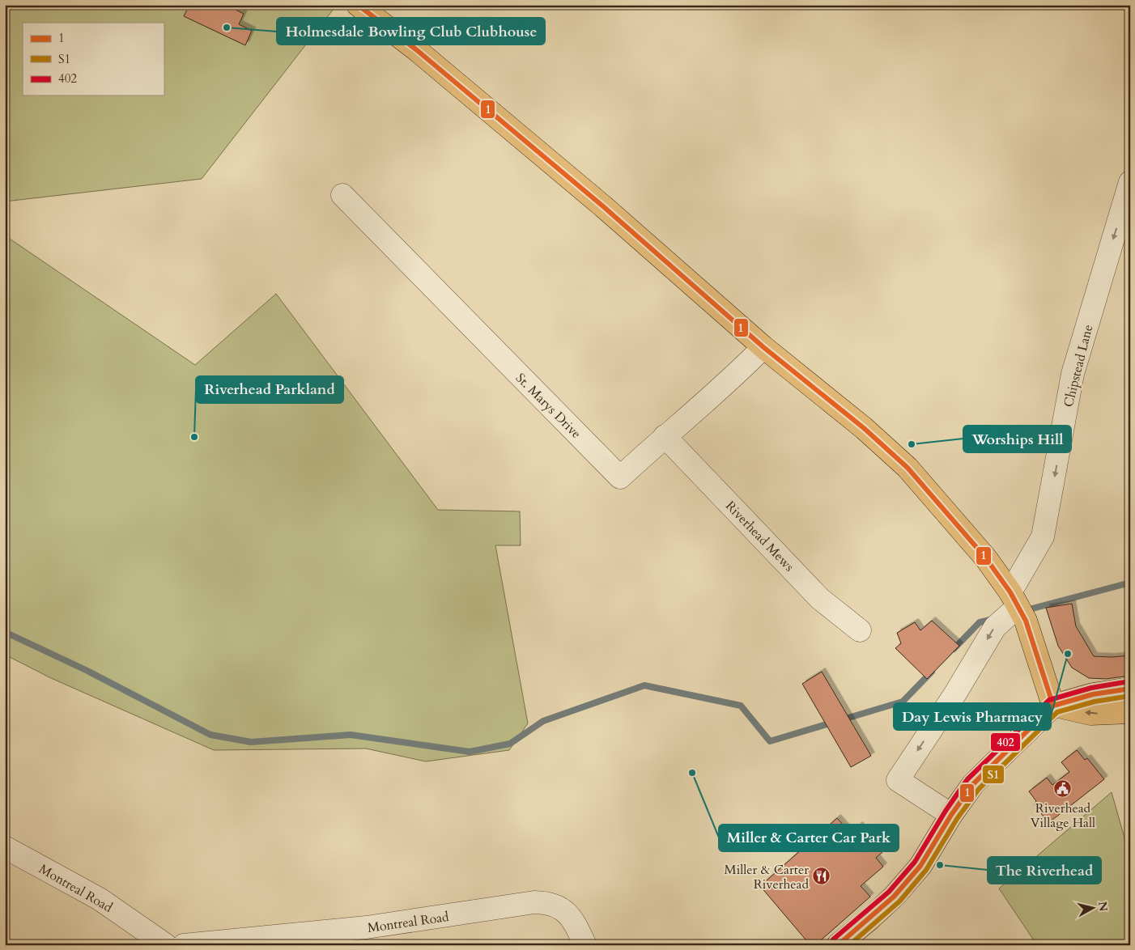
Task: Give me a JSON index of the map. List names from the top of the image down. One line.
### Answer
{"streets":{"street":["Chipstead Lane","St. Marys Drive","Riverhead Mews","Montreal Road"]},"crossings":[["St. Marys Drive","Riverhead Mews"]],"one_way":["Chipstead Lane"],"places":{"other":["Holmesdale Bowling Club Clubhouse","Riverhead Parkland","Worships Hill","Day Lewis Pharmacy","Miller & Carter Car Park","The Riverhead"],"public building":["Riverhead Village Hall"],"restaurant":["Miller & Carter Riverhead"]},"lines":["transit line 1","transit line 402","transit line S1"],"legend":["1","S1","402"],"north":"right"}
